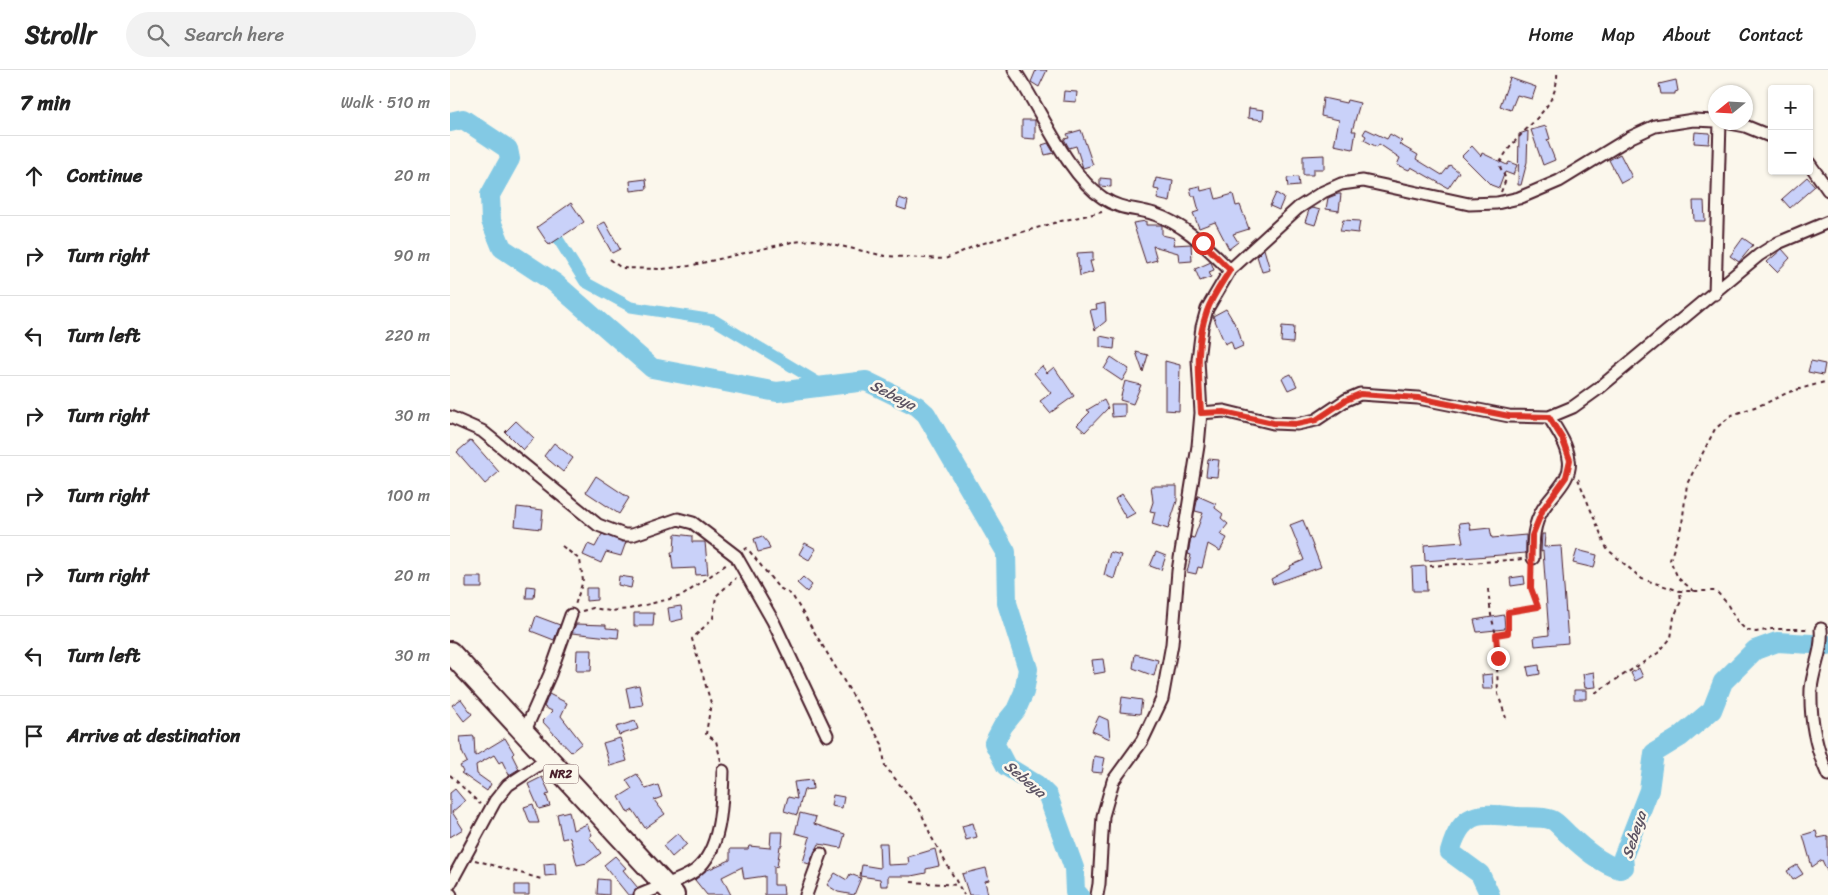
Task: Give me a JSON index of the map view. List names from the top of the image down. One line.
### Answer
{"streets":{"highway":["NR2"]},"water":["Sebeya"],"north":"left","page":{"header":"Strollr","search":"Search here","nav":["Home","Map","About","Contact"],"heading":["7 min","Walk · 510 m"],"map_buttons":["+","−"],"list":[["Continue","20 m"],["Turn right","90 m"],["Turn left","220 m"],["Turn right","30 m"],["Turn right","100 m"],["Turn right","20 m"],["Turn left","30 m"],"Arrive at destination"]}}
